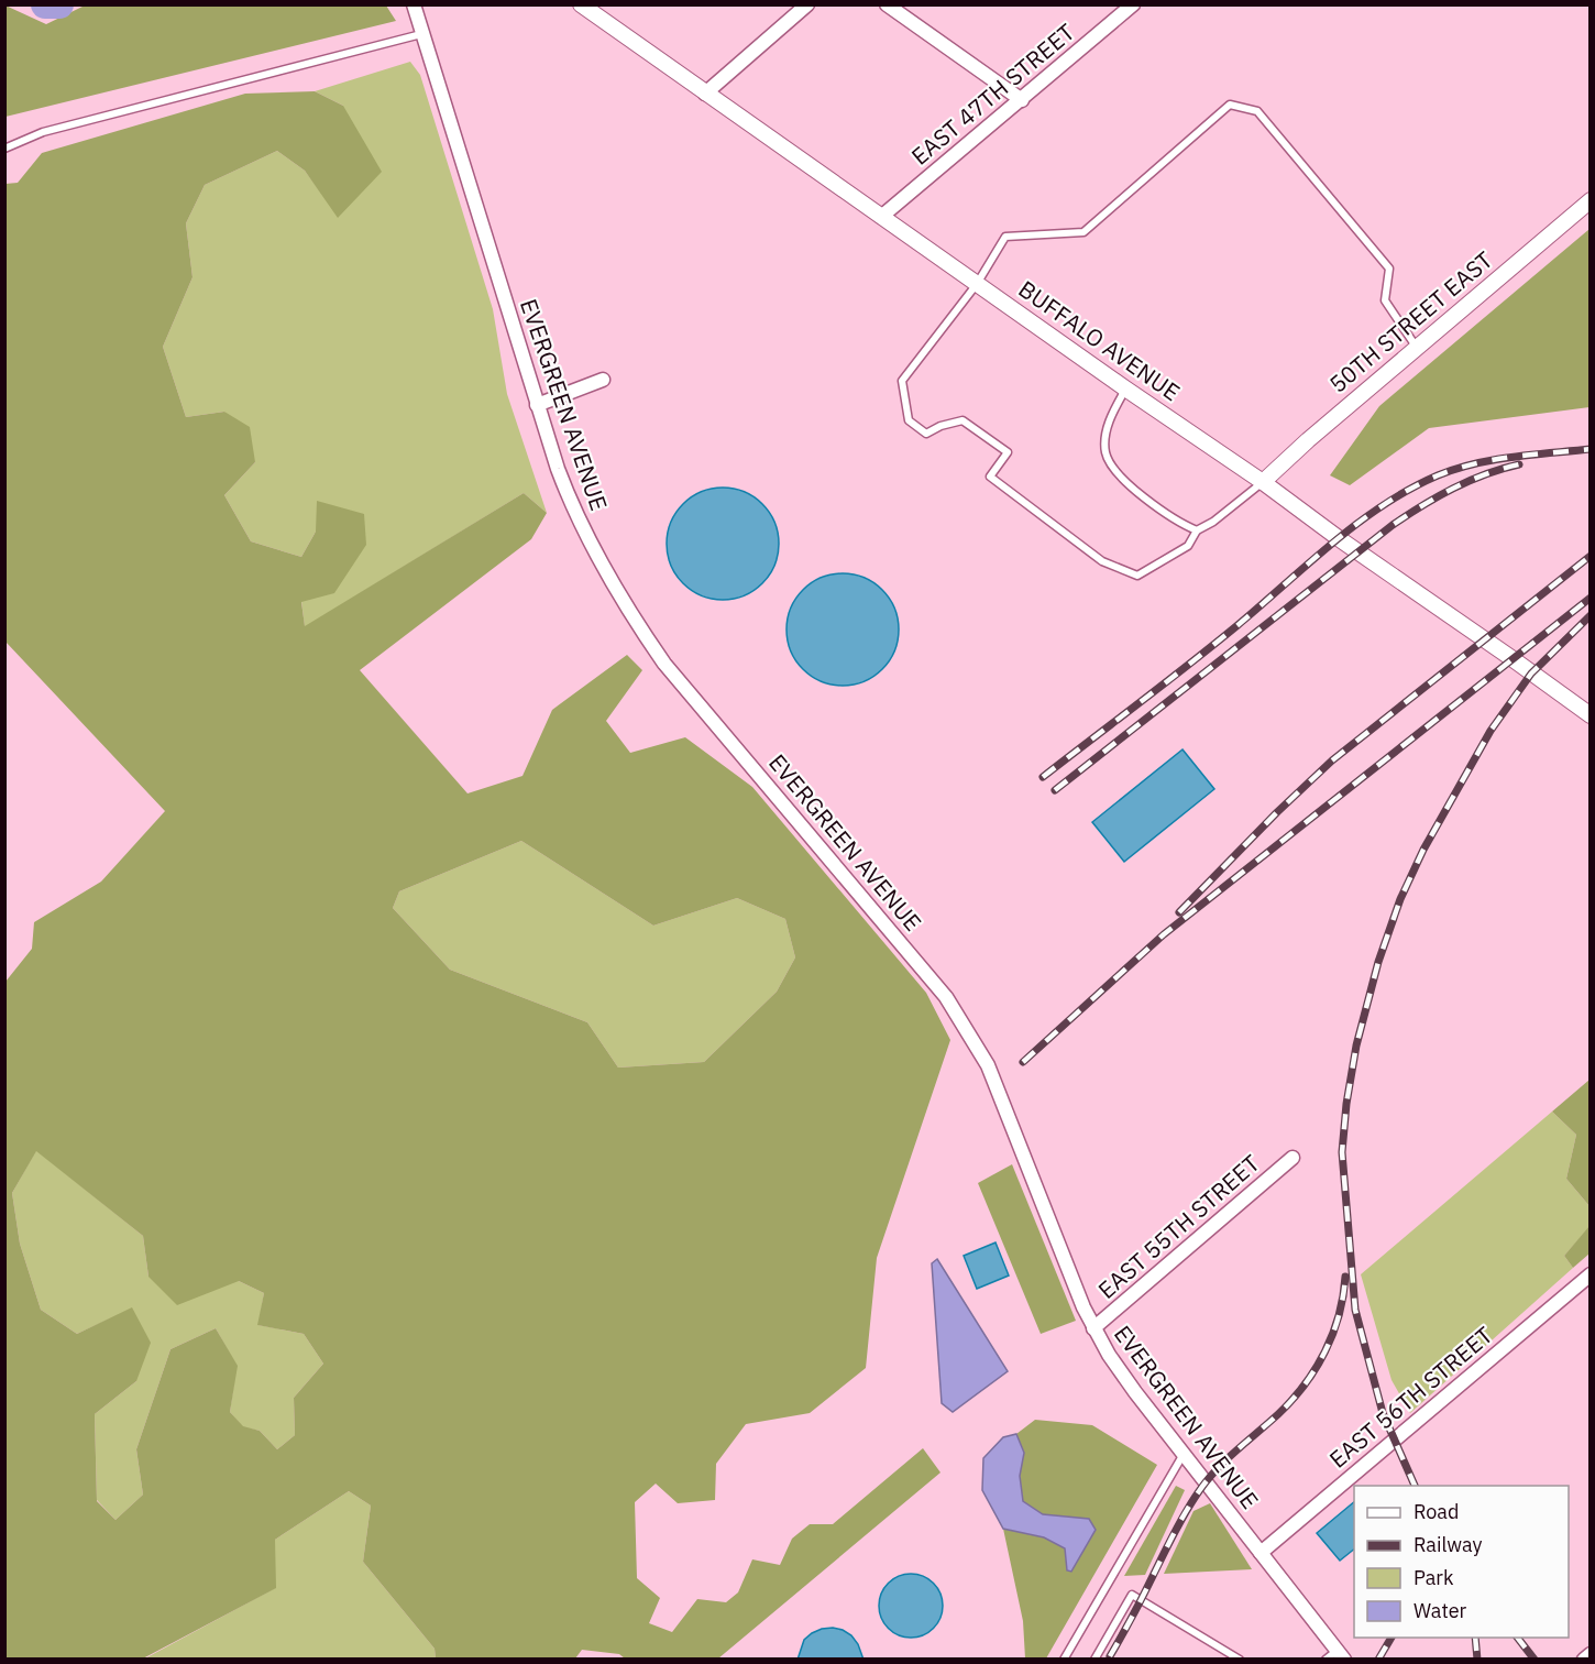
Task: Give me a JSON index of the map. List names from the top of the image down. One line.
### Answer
{"streets":{"street":["EAST 47TH STREET","50TH STREET EAST","BUFFALO AVENUE","EVERGREEN AVENUE","EAST 55TH STREET","EAST 56TH STREET"]},"crossings":[["EAST 47TH STREET","BUFFALO AVENUE"],["50TH STREET EAST","BUFFALO AVENUE"],["EVERGREEN AVENUE","EAST 55TH STREET"],["EVERGREEN AVENUE","EAST 56TH STREET"]],"legend":["Road","Railway","Park","Water"]}
